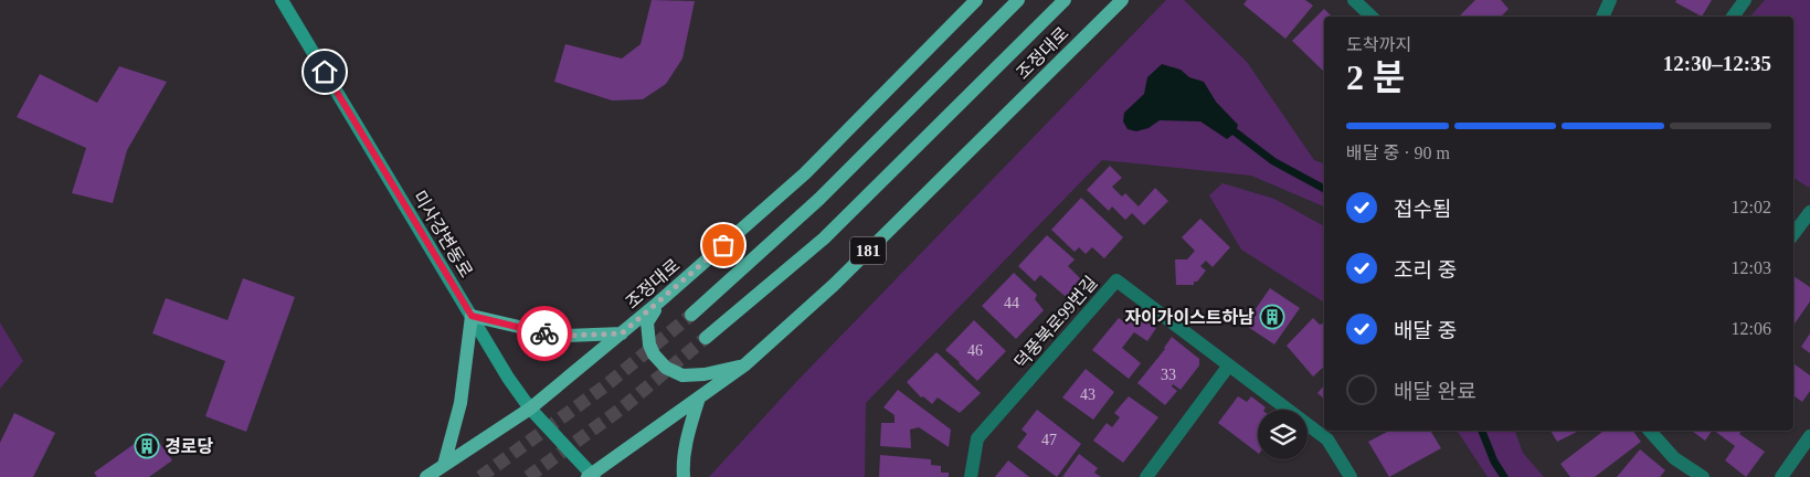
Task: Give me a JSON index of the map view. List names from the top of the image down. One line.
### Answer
{"streets":{"main road":["조정대로","미사강변동로","181"],"lane":["덕풍북로99번길"]},"crossings":[["조정대로","미사강변동로"]],"places":{"building":["자이가이스트하남","경로당"]},"house_numbers":["44","46","33","43","47"],"page":{"heading":["2 분","도착까지","12:30–12:35"],"bar":"배달 중 · 90 m","list":[["접수됨","12:02"],["조리 중","12:03"],["배달 중","12:06"],"배달 완료"]}}
